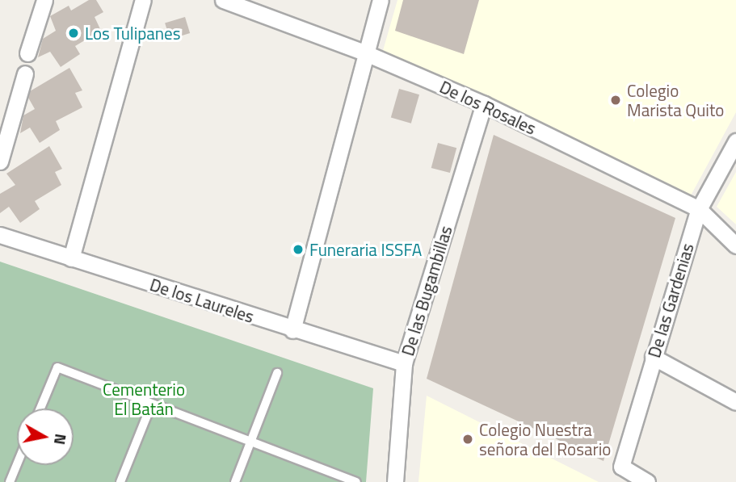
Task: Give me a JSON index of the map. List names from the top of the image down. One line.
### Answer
{"streets":{"street":["De los Rosales","De las Bugambillas","De los Laureles","De las Gardenias"]},"crossings":[["De los Rosales","De las Bugambillas"],["De los Rosales","De las Gardenias"],["De las Bugambillas","De los Laureles"]],"parks":["Cementerio El Batán"],"places":["Los Tulipanes","Colegio Marista Quito","Funeraria ISSFA","Colegio Nuestra señora del Rosario"],"north":"right"}
